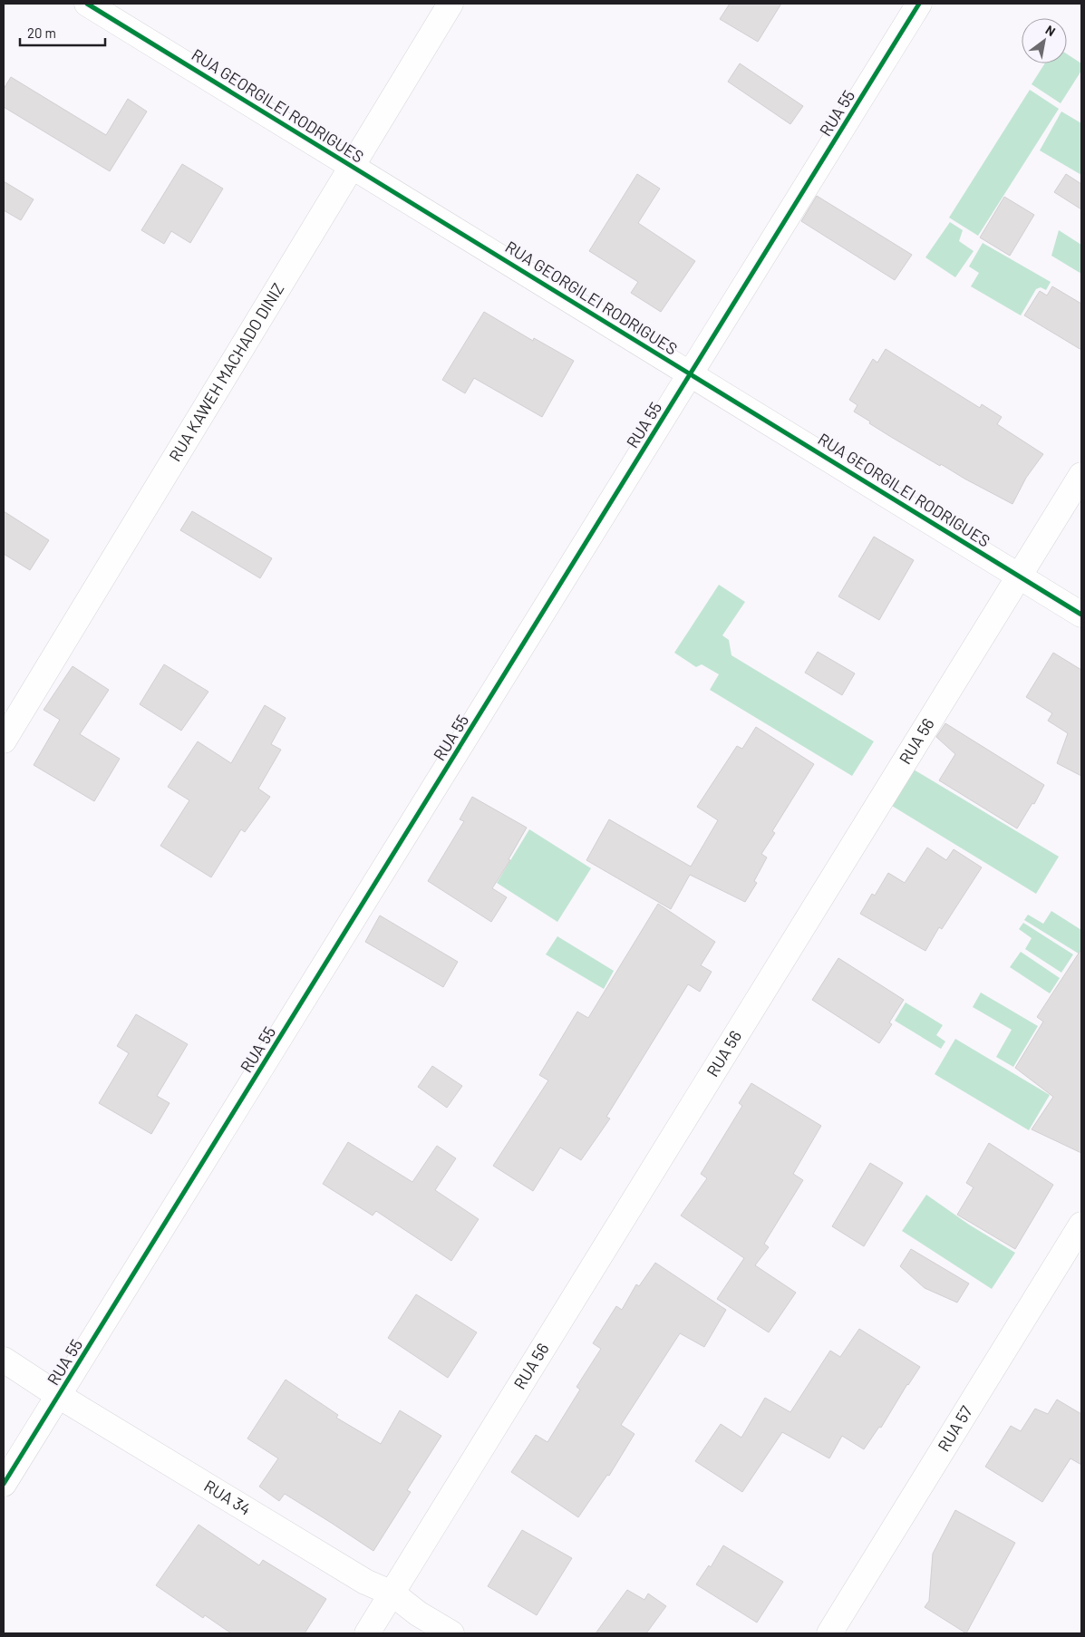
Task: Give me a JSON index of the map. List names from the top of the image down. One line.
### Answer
{"streets":{"street":["RUA GEORGILEI RODRIGUES","RUA 55","RUA KAWEH MACHADO DINIZ","RUA 56","RUA 57","RUA 34"]},"crossings":[["RUA GEORGILEI RODRIGUES","RUA 55"],["RUA GEORGILEI RODRIGUES","RUA KAWEH MACHADO DINIZ"],["RUA GEORGILEI RODRIGUES","RUA 56"],["RUA 55","RUA 34"],["RUA 56","RUA 34"]],"scale_bar":"20 m","north":"top right"}
